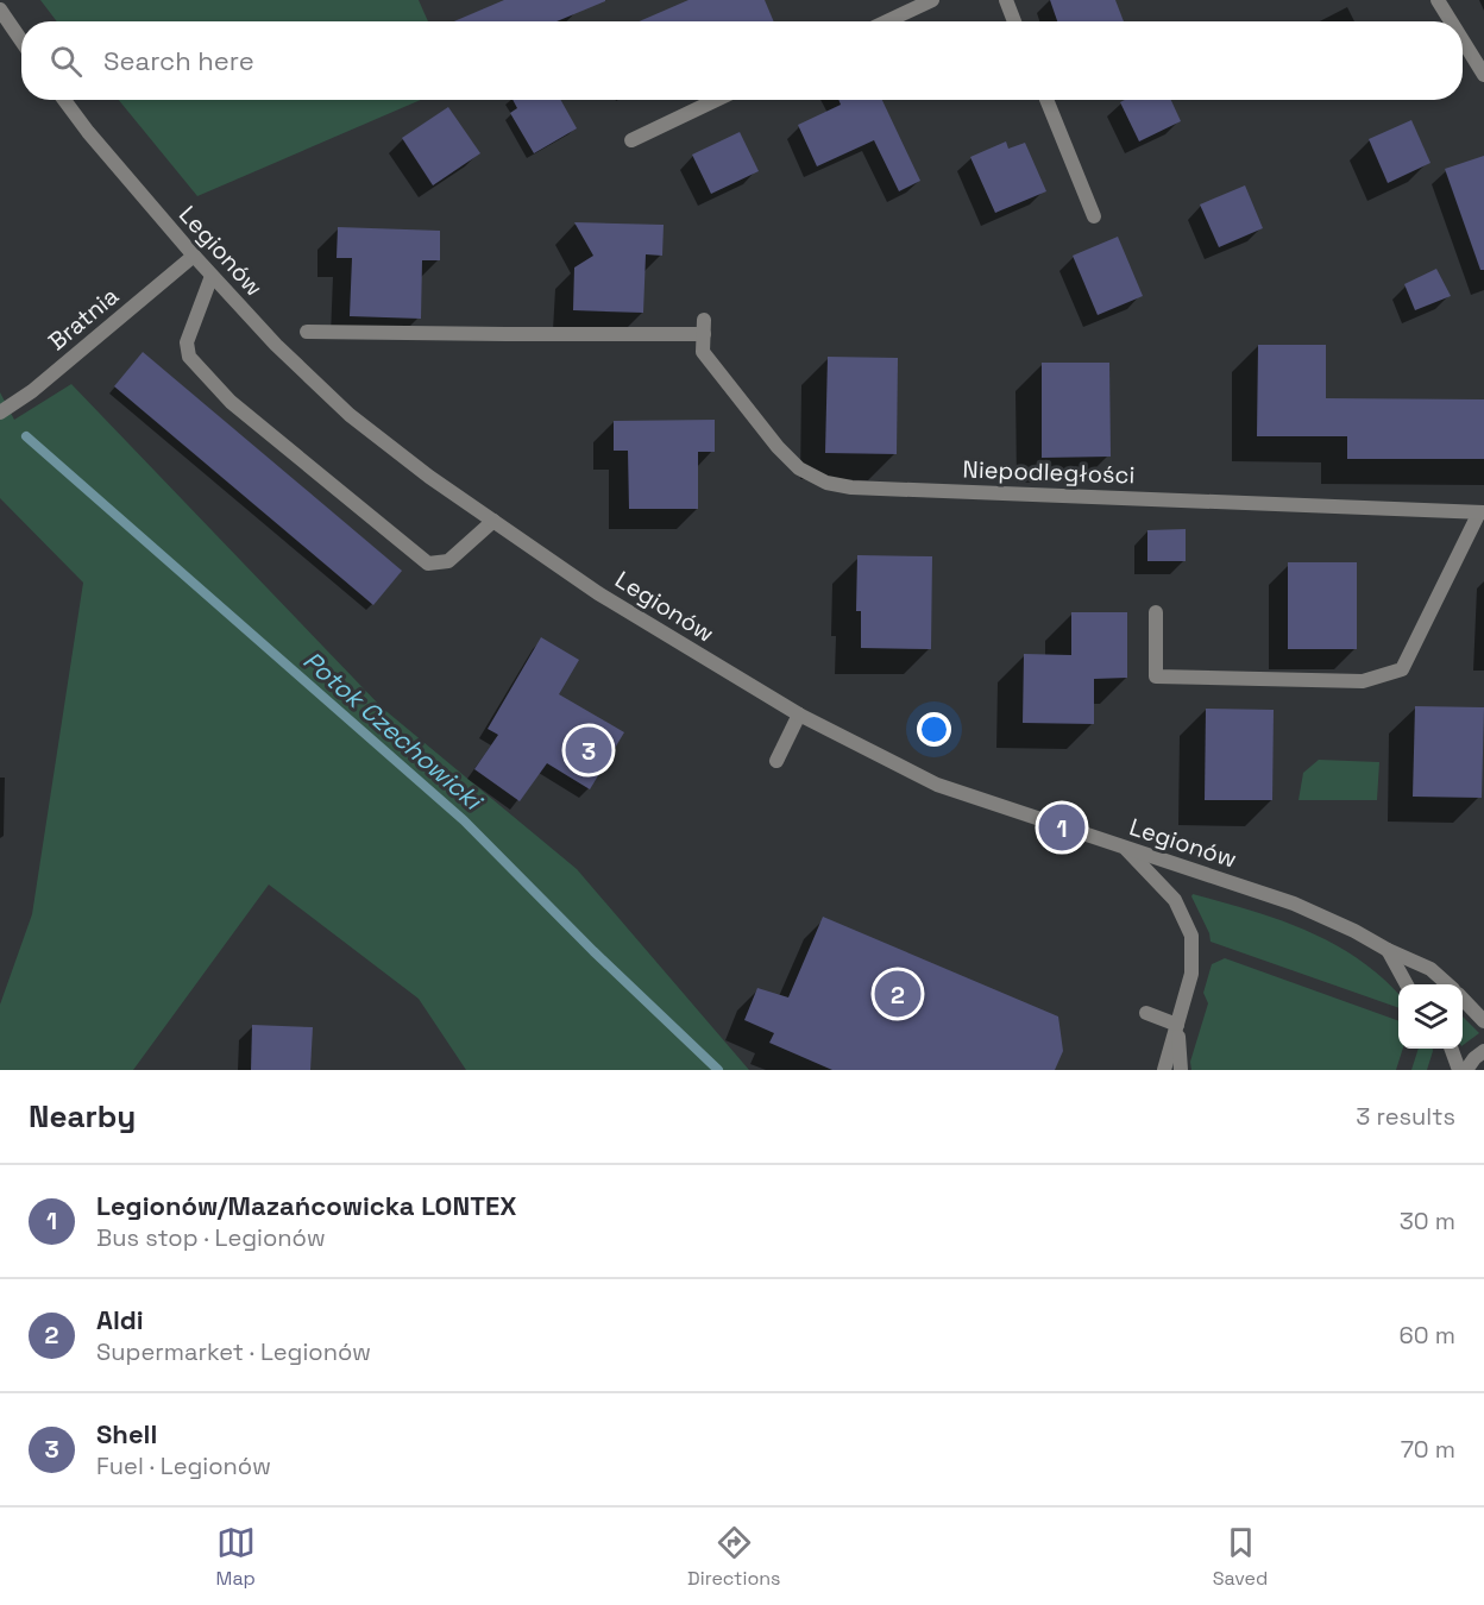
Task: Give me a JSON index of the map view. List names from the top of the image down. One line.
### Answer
{"streets":{"street":["Legionów","Bratnia","Niepodległości"]},"crossings":[["Legionów","Bratnia"]],"water":["Potok Czechowicki"],"page":{"search":"Search here","pins":["3","1","2"],"heading":["Nearby","3 results"],"list":[{"mark":"1","name":"Legionów/Mazańcowicka LONTEX","note":"Bus stop · Legionów","value":"30 m"},{"mark":"2","name":"Aldi","note":"Supermarket · Legionów","value":"60 m"},{"mark":"3","name":"Shell","note":"Fuel · Legionów","value":"70 m"}],"nav":["Map","Directions","Saved"]}}
